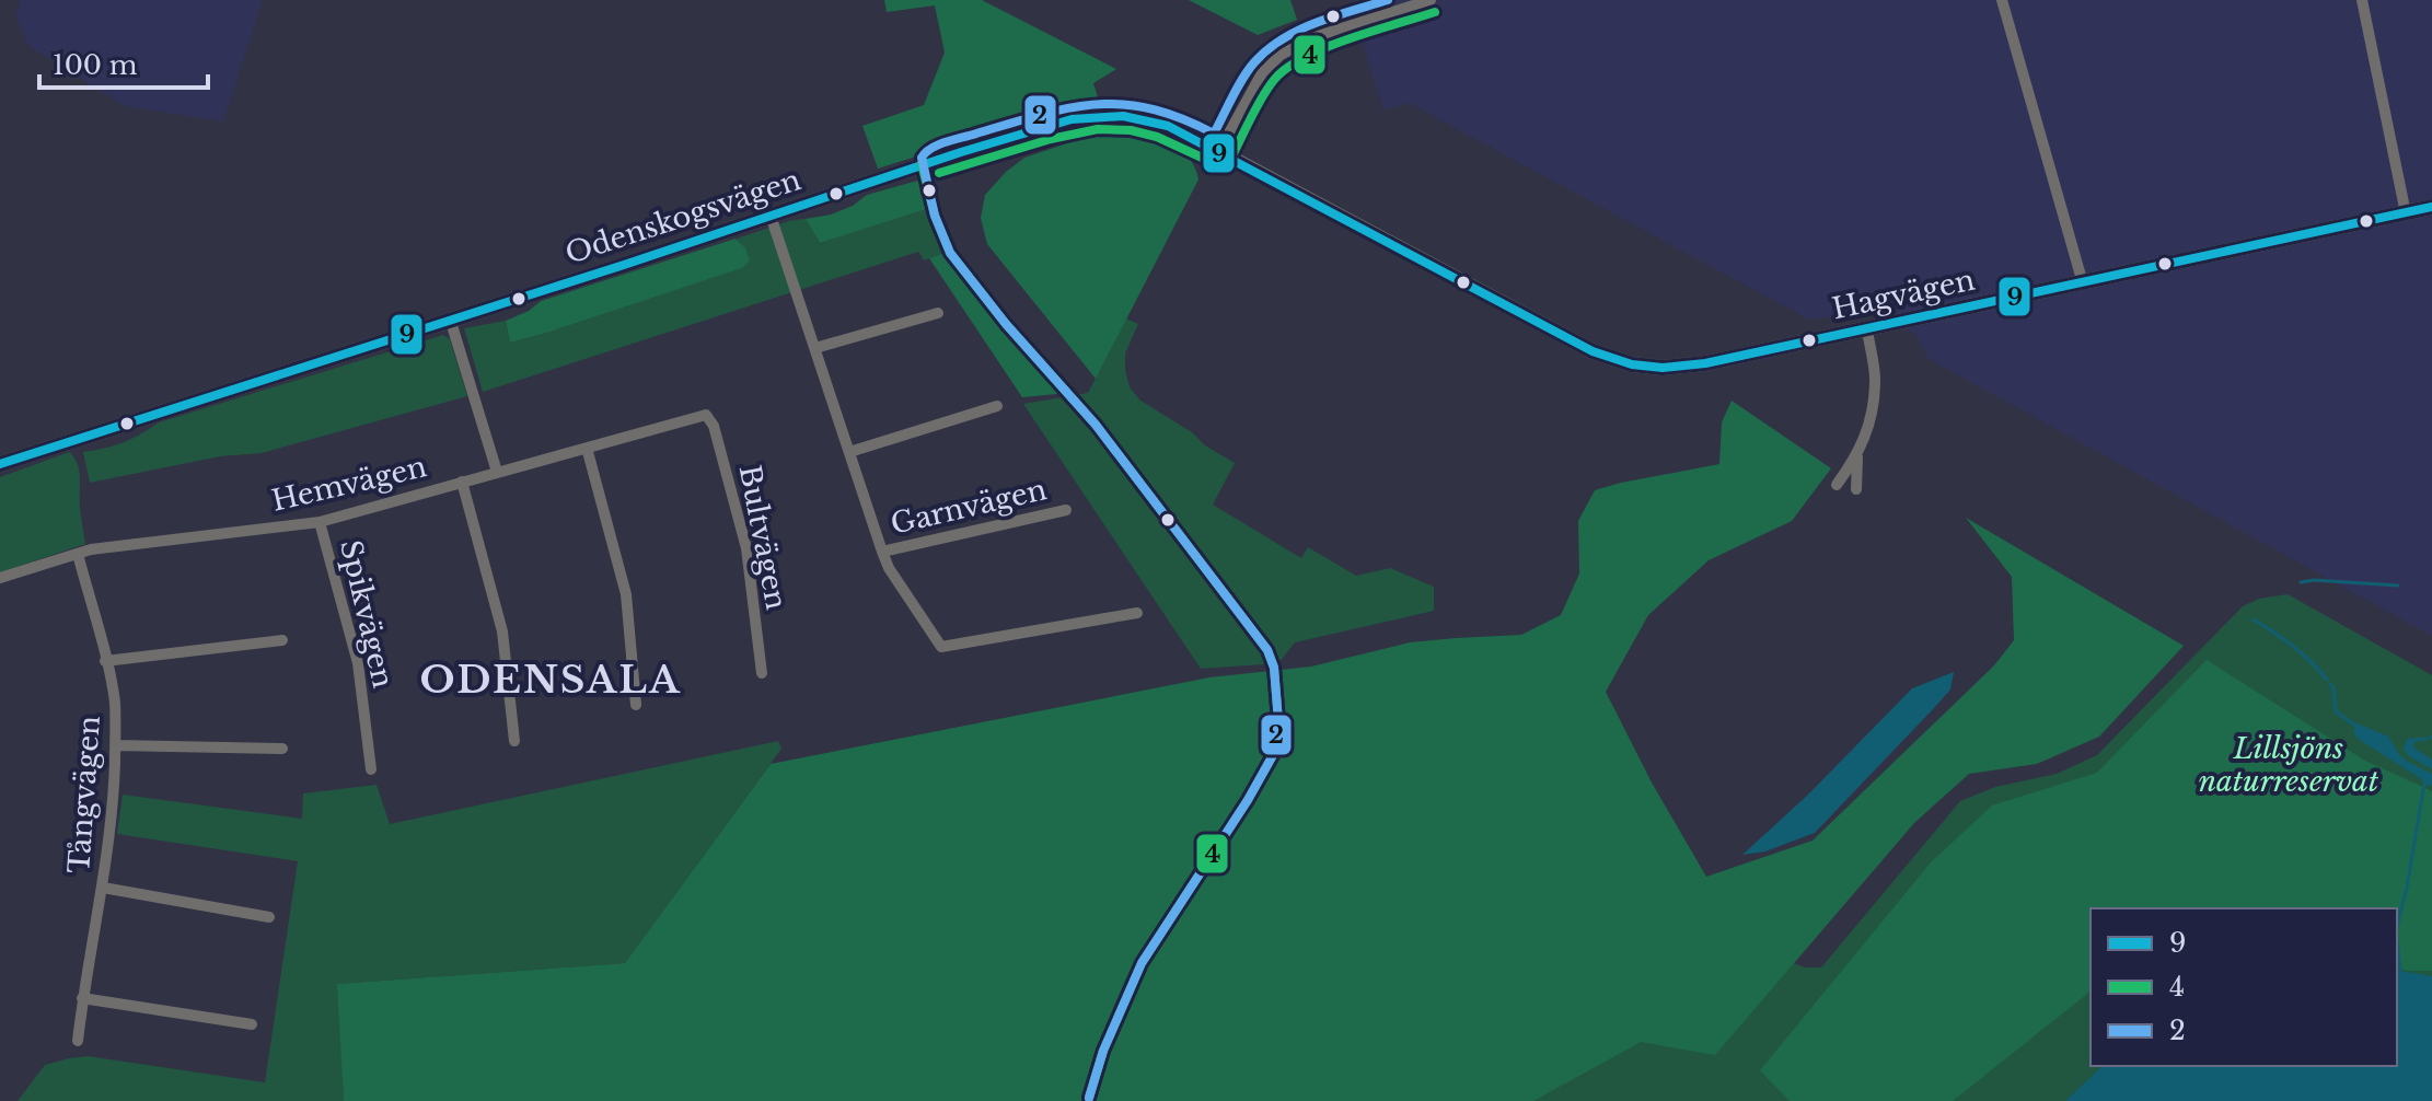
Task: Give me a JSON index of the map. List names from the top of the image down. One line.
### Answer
{"streets":{"street":["Odenskogsvägen","Hagvägen","Hemvägen","Garnvägen","Bultvägen","Spikvägen","Tångvägen"]},"crossings":[["Odenskogsvägen","Hagvägen"],["Hemvägen","Bultvägen"],["Hemvägen","Spikvägen"],["Hemvägen","Tångvägen"]],"districts":["ODENSALA"],"parks":["Lillsjöns naturreservat"],"lines":["transit line 2","transit line 4","transit line 9"],"legend":["9","4","2"],"scale_bar":"100 m"}
